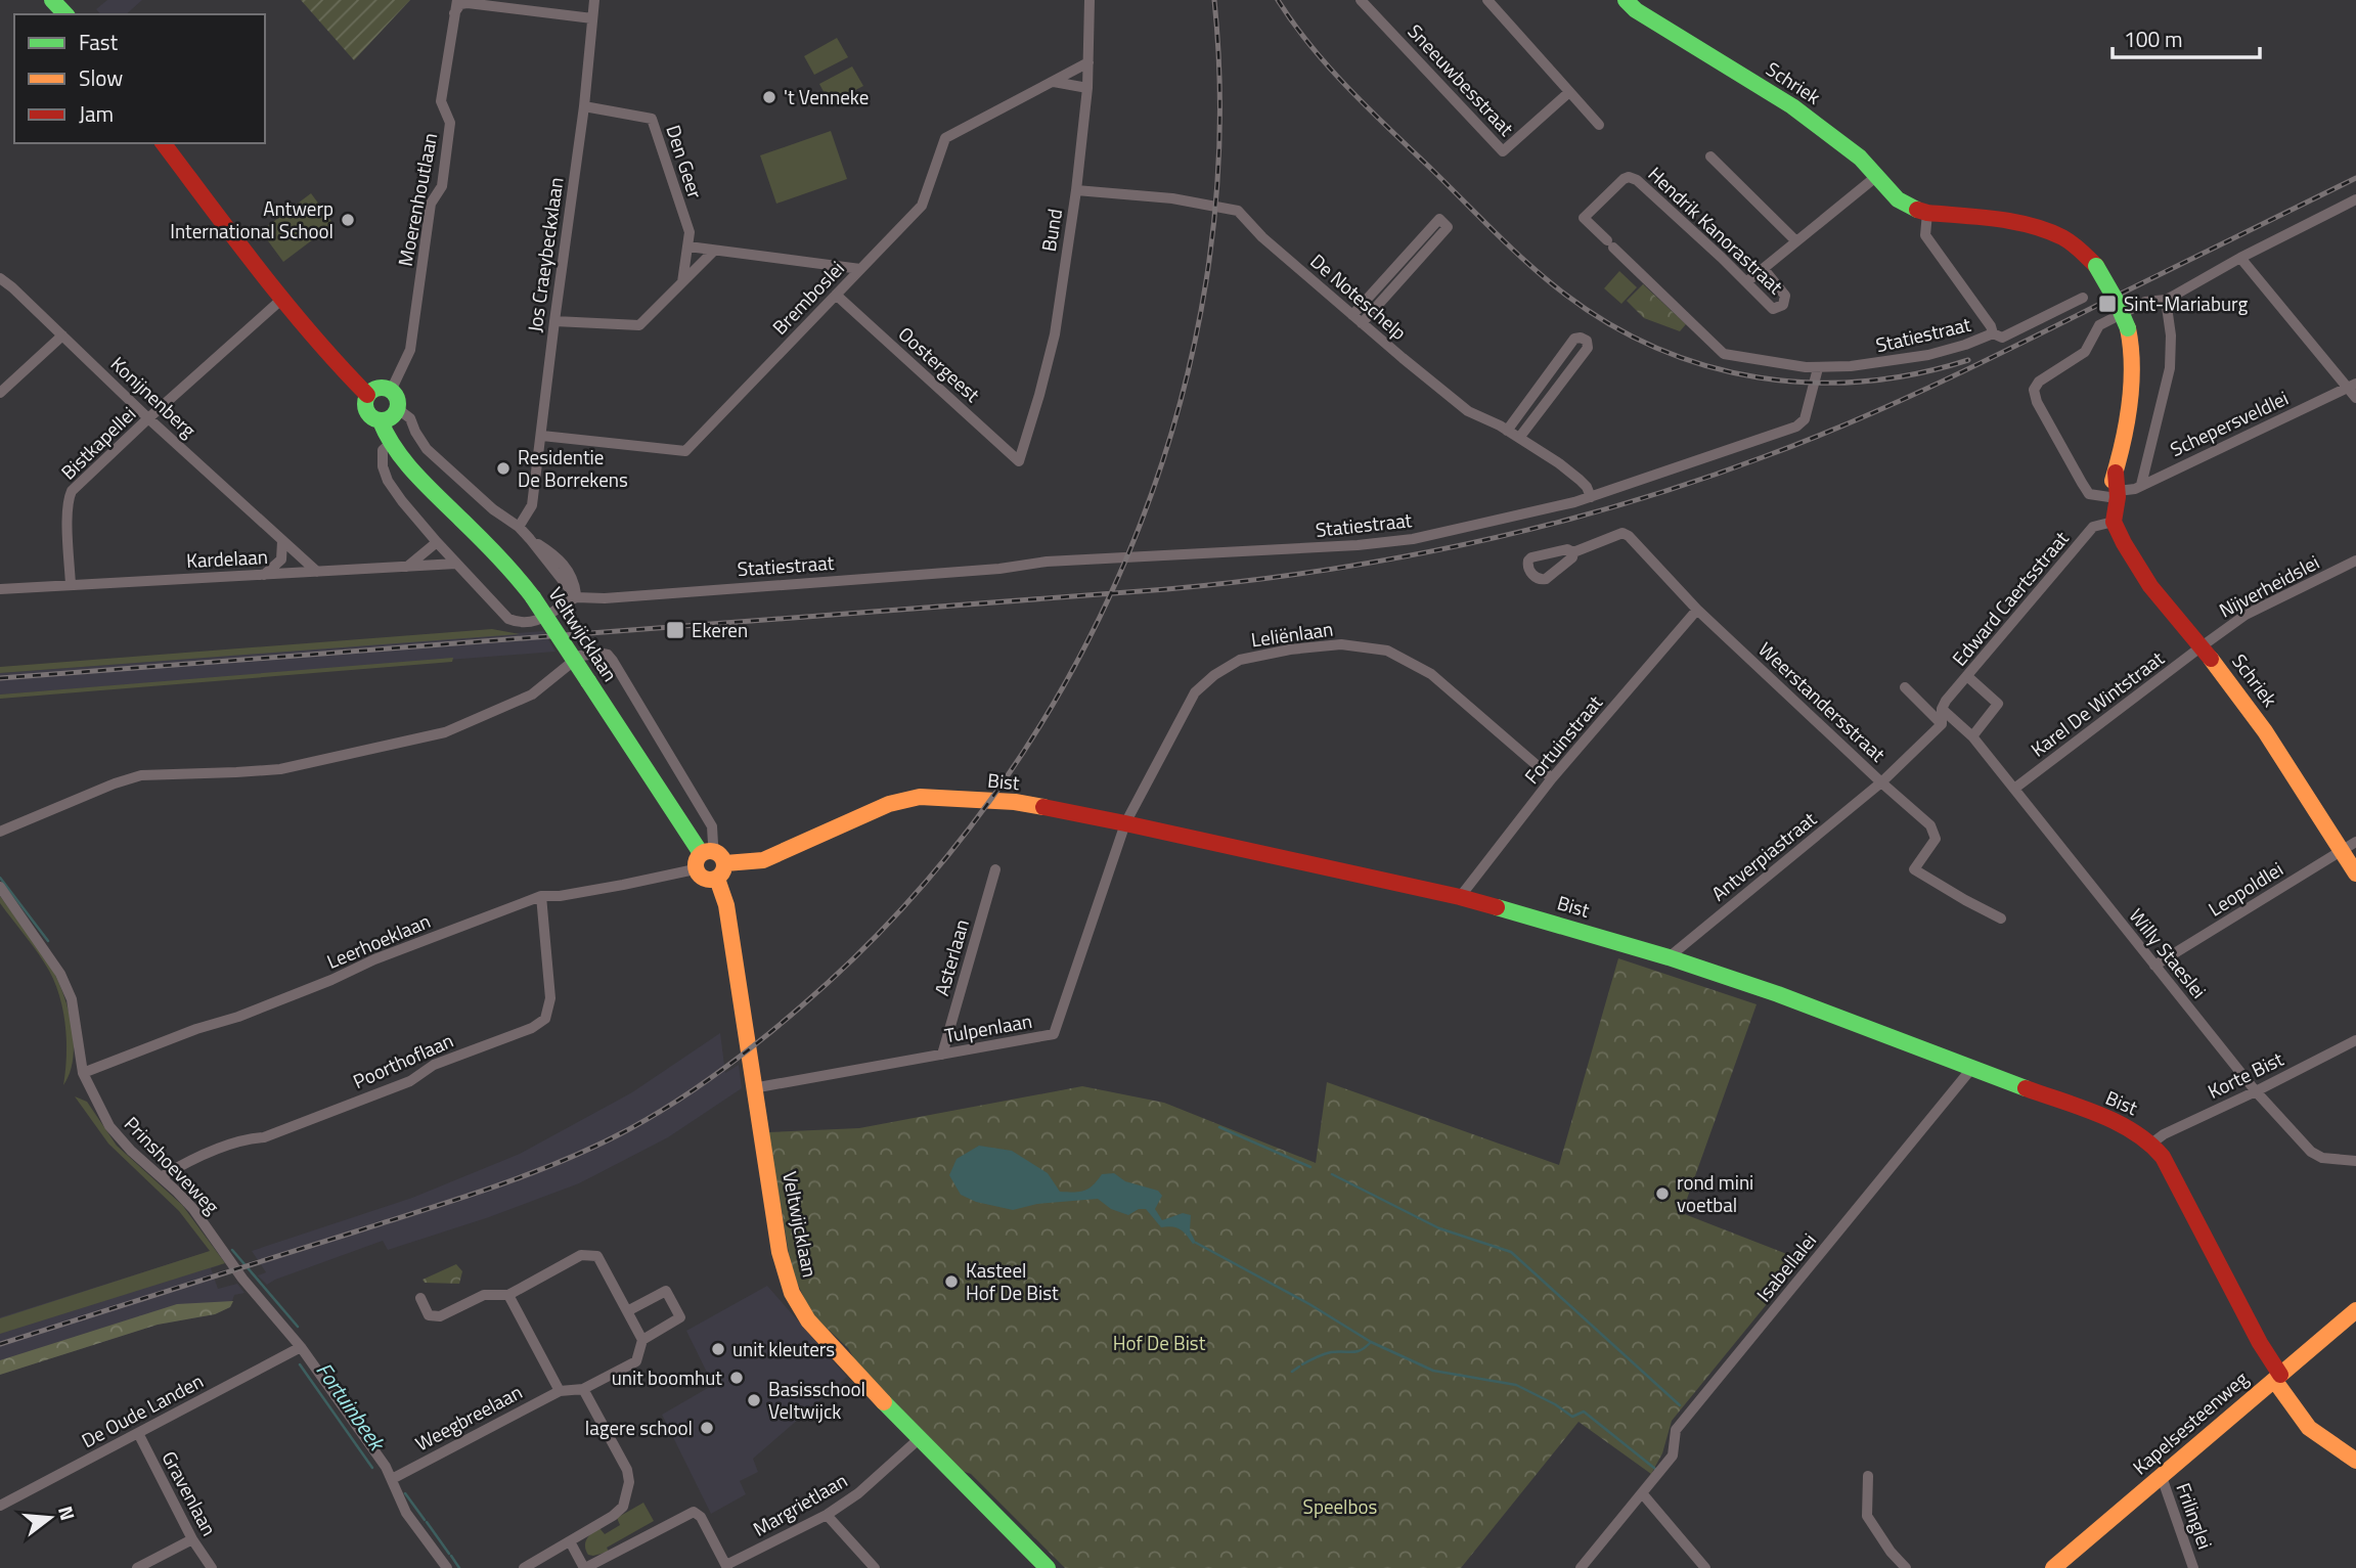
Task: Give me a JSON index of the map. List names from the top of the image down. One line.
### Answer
{"streets":{"street":["Sneeuwbesstraat","Schriek","Den Geer","Moerenhoutlaan","Bund","Hendrik Kanorastraat","Jos Craeybeckxlaan","De Noteschelp","Bremboslei","Statiestraat","Oostergeest","Konijnenberg","Schepersveldlei","Bistkapellei","Kardelaan","Nijverheidslei","Edward Caertsstraat","Veltwijcklaan","Leliënlaan","Weerstandersstraat","Karel De Wintstraat","Fortuinstraat","Bist","Antverpiastraat","Leopoldlei","Leerhoeklaan","Willy Staeslei","Asterlaan","Tulpenlaan","Poorthoflaan","Korte Bist","Prinshoeveweg","Isabellalei","De Oude Landen","Weegbreelaan","Kapelsesteenweg","Gravenlaan","Margrietlaan","Frilinglei"]},"crossings":[["Schriek","Schepersveldlei"],["Schriek","Nijverheidslei"],["Schriek","Edward Caertsstraat"],["Schriek","Karel De Wintstraat"],["Schriek","Leopoldlei"],["Den Geer","Jos Craeybeckxlaan"],["Moerenhoutlaan","Veltwijcklaan"],["Bund","De Noteschelp"],["Bund","Bremboslei"],["Bund","Oostergeest"],["Hendrik Kanorastraat","Statiestraat"],["Jos Craeybeckxlaan","Bremboslei"],["Jos Craeybeckxlaan","Veltwijcklaan"],["De Noteschelp","Statiestraat"],["Bremboslei","Oostergeest"],["Statiestraat","Veltwijcklaan"],["Konijnenberg","Bistkapellei"],["Konijnenberg","Kardelaan"],["Bistkapellei","Kardelaan"],["Bistkapellei","Veltwijcklaan"],["Nijverheidslei","Karel De Wintstraat"],["Edward Caertsstraat","Willy Staeslei"],["Veltwijcklaan","Bist"],["Veltwijcklaan","Leerhoeklaan"],["Veltwijcklaan","Tulpenlaan"],["Veltwijcklaan","Margrietlaan"],["Leliënlaan","Fortuinstraat"],["Leliënlaan","Bist"],["Leliënlaan","Tulpenlaan"],["Weerstandersstraat","Fortuinstraat"],["Weerstandersstraat","Antverpiastraat"],["Karel De Wintstraat","Willy Staeslei"],["Fortuinstraat","Bist"],["Bist","Antverpiastraat"],["Bist","Leerhoeklaan"],["Bist","Tulpenlaan"],["Bist","Korte Bist"],["Bist","Isabellalei"],["Bist","Kapelsesteenweg"],["Leopoldlei","Willy Staeslei"],["Leerhoeklaan","Poorthoflaan"],["Leerhoeklaan","Prinshoeveweg"],["Willy Staeslei","Korte Bist"],["Asterlaan","Tulpenlaan"],["Poorthoflaan","Prinshoeveweg"],["Prinshoeveweg","De Oude Landen"],["Prinshoeveweg","Weegbreelaan"],["De Oude Landen","Gravenlaan"],["Kapelsesteenweg","Frilinglei"]],"water":["Fortuinbeek"],"parks":["Hof De Bist","Speelbos"],"places":{"other":["'t Venneke","Antwerp International School","Residentie De Borrekens","rond mini voetbal","Kasteel Hof De Bist","unit kleuters","unit boomhut","Basisschool Veltwijck","lagere school"],"transit":["Sint-Mariaburg","Ekeren"]},"legend":["Fast","Slow","Jam"],"scale_bar":"100 m","north":"right"}
